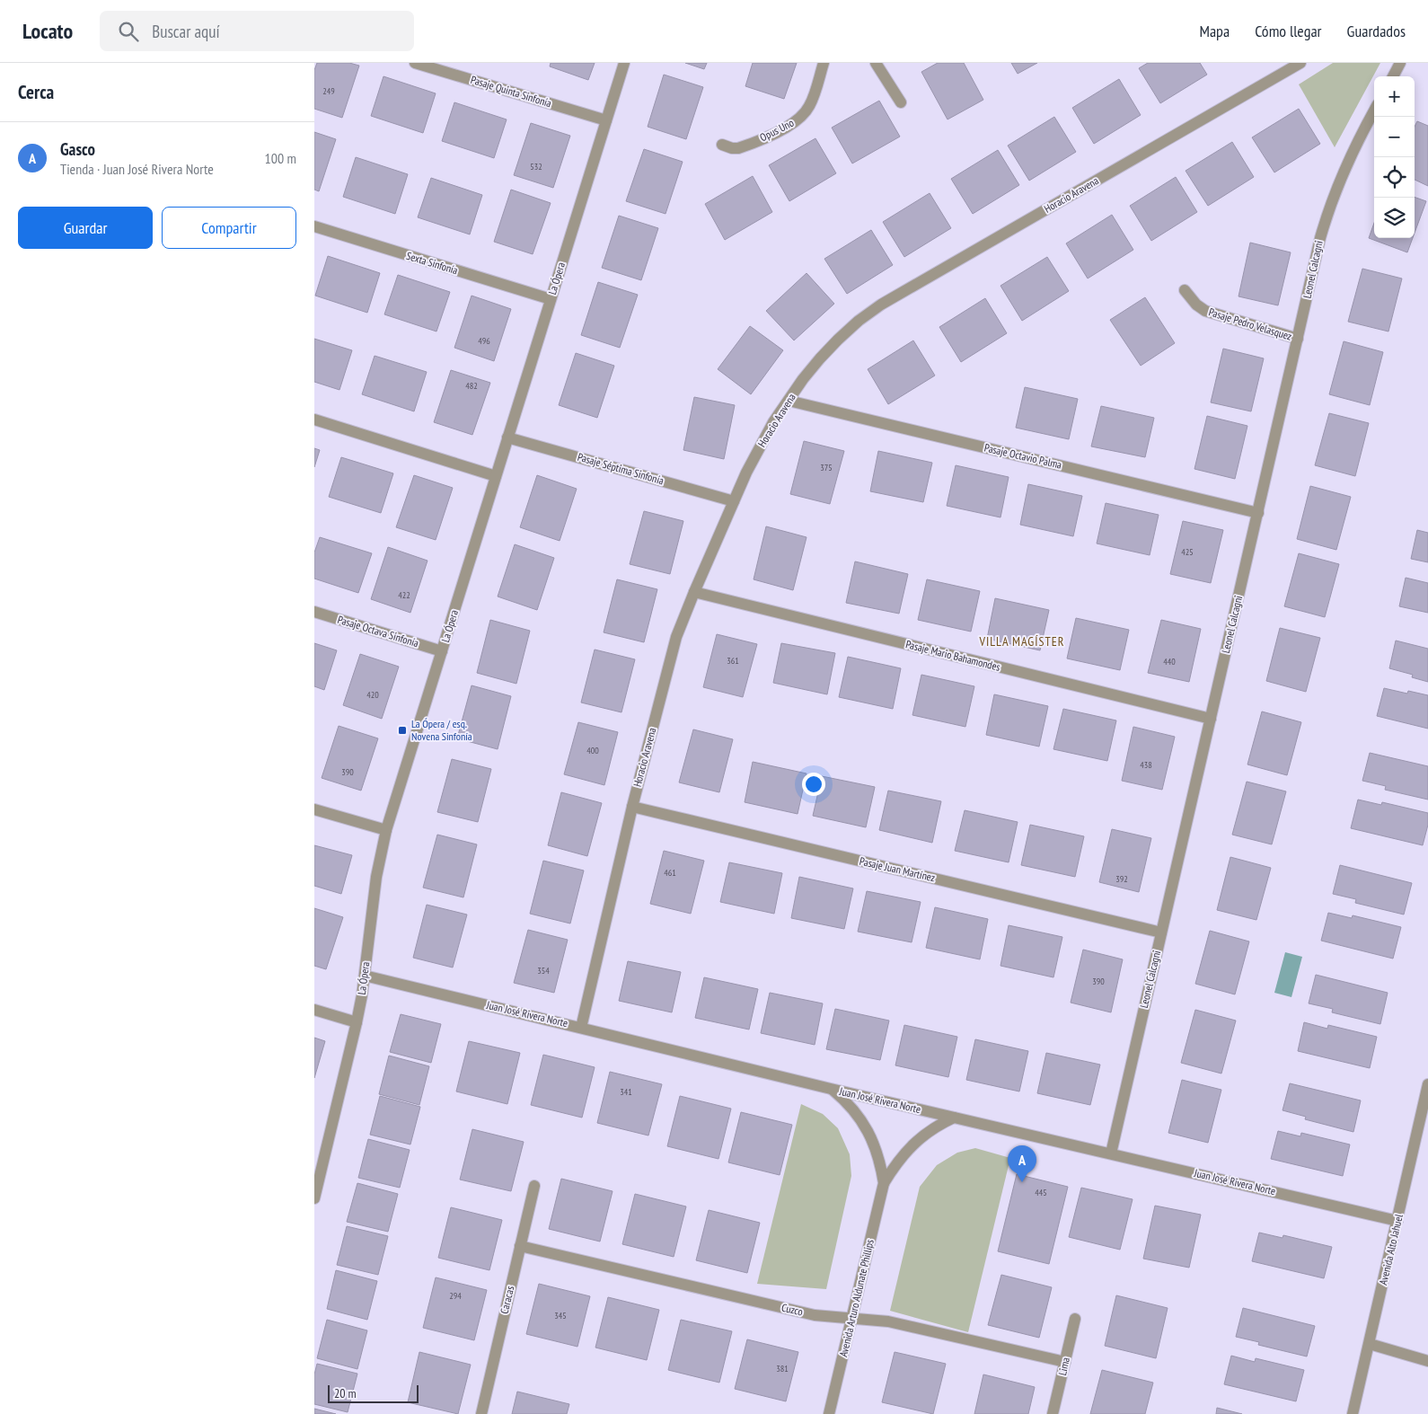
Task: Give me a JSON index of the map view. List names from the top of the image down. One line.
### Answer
{"streets":{"street":["Pasaje Quinta Sinfonía","Opus Uno","Horacio Aravena","Sexta Sinfonía","Leonel Calcagni","La Ópera","Pasaje Pedro Velasquez","Pasaje Octavio Palma","Pasaje Séptima Sinfonía","Pasaje Octava Sinfonía","Pasaje Mario Bahamondes","Pasaje Juan Martínez","Juan José Rivera Norte","Avenida Alto Jahuel","Avenida Arturo Aldunate Phillips","Caracas","Cuzco","Lima"]},"crossings":[["Pasaje Quinta Sinfonía","La Ópera"],["Horacio Aravena","Pasaje Octavio Palma"],["Horacio Aravena","Pasaje Séptima Sinfonía"],["Horacio Aravena","Pasaje Mario Bahamondes"],["Horacio Aravena","Pasaje Juan Martínez"],["Horacio Aravena","Juan José Rivera Norte"],["Sexta Sinfonía","La Ópera"],["Leonel Calcagni","Pasaje Pedro Velasquez"],["Leonel Calcagni","Pasaje Octavio Palma"],["Leonel Calcagni","Pasaje Mario Bahamondes"],["Leonel Calcagni","Pasaje Juan Martínez"],["Leonel Calcagni","Juan José Rivera Norte"],["La Ópera","Pasaje Séptima Sinfonía"],["La Ópera","Pasaje Octava Sinfonía"],["La Ópera","Juan José Rivera Norte"],["Juan José Rivera Norte","Avenida Alto Jahuel"],["Juan José Rivera Norte","Avenida Arturo Aldunate Phillips"],["Avenida Arturo Aldunate Phillips","Cuzco"],["Caracas","Cuzco"],["Cuzco","Lima"]],"districts":["VILLA MAGÍSTER"],"places":{"transit":["La Ópera / esq. Novena Sinfonía"]},"house_numbers":["249","532","496","482","375","425","422","361","440","420","400","438","390","461","392","354","390","341","445","294","345","381"],"scale_bar":"20 m","page":{"header":"Locato","search":"Buscar aquí","nav":["Mapa","Cómo llegar","Guardados"],"heading":"Cerca","map_buttons":["+","−"],"list":[{"mark":"A","name":"Gasco","note":"Tienda · Juan José Rivera Norte","value":"100 m"}],"buttons":["Guardar","Compartir"],"pins":"A","scale":"20 m"}}
